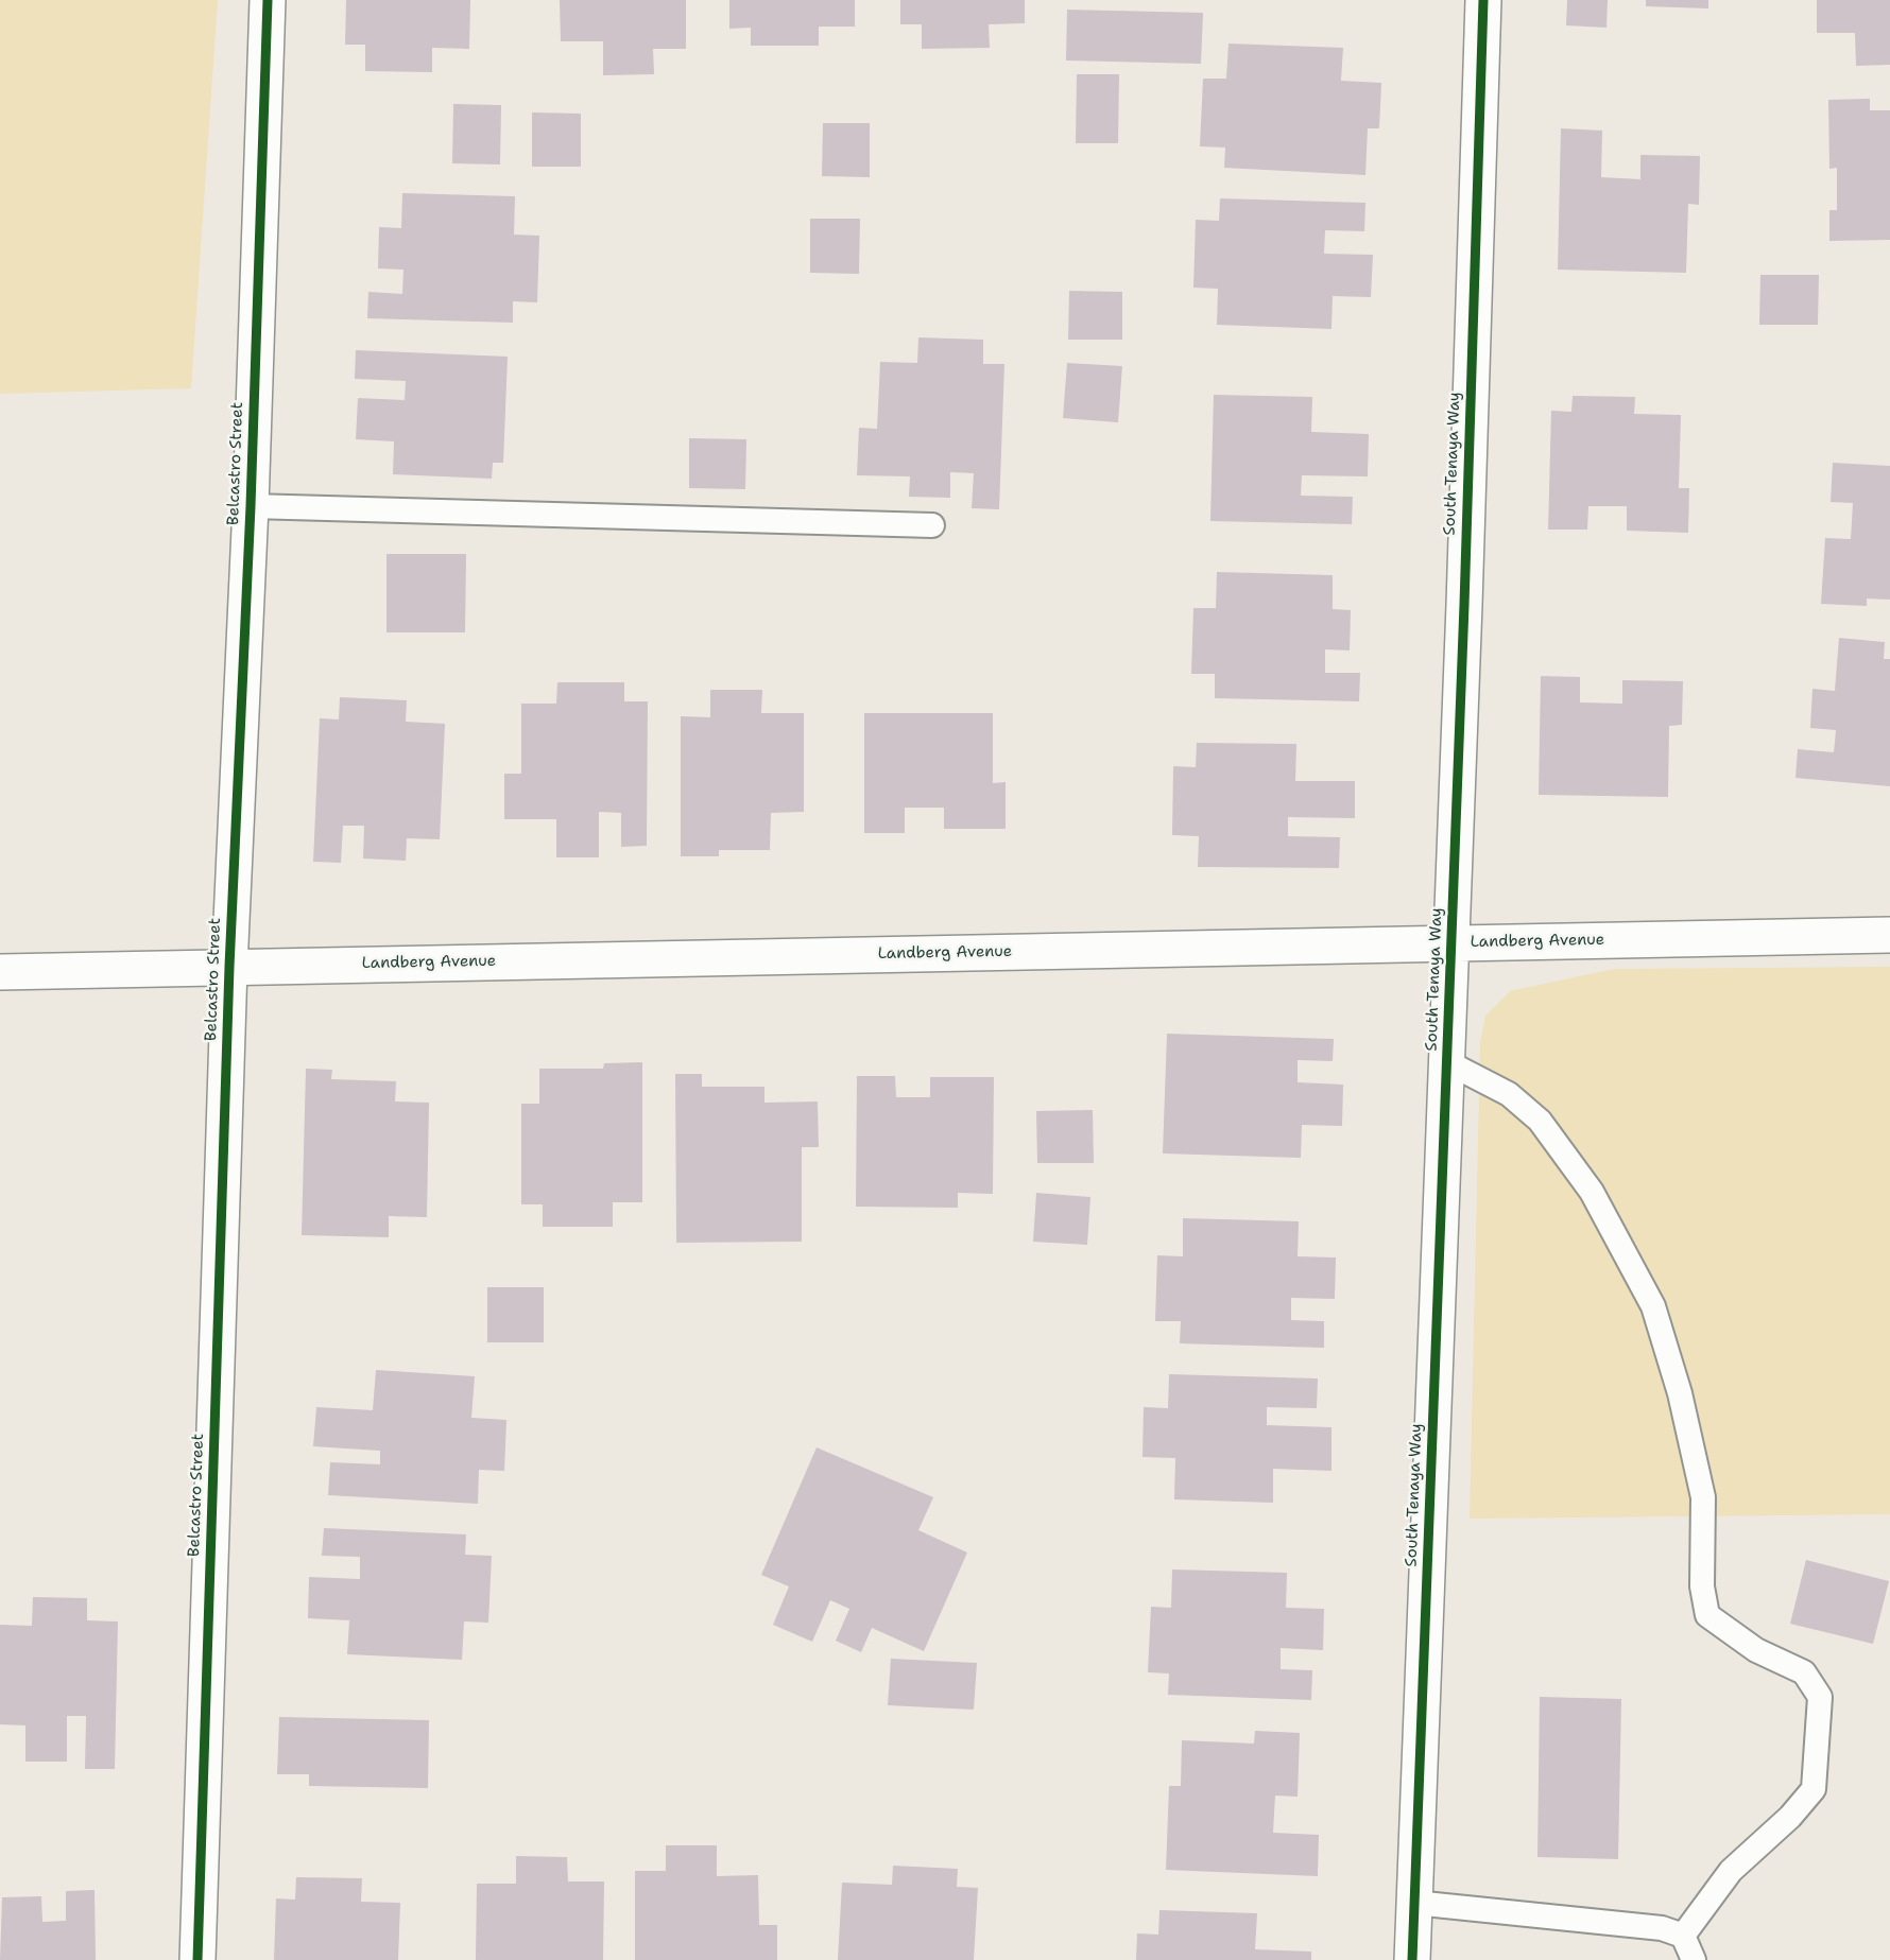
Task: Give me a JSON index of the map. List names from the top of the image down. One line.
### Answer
{"streets":{"street":["Belcastro Street","South Tenaya Way","Landberg Avenue"]},"crossings":[["Belcastro Street","Landberg Avenue"],["South Tenaya Way","Landberg Avenue"]]}
